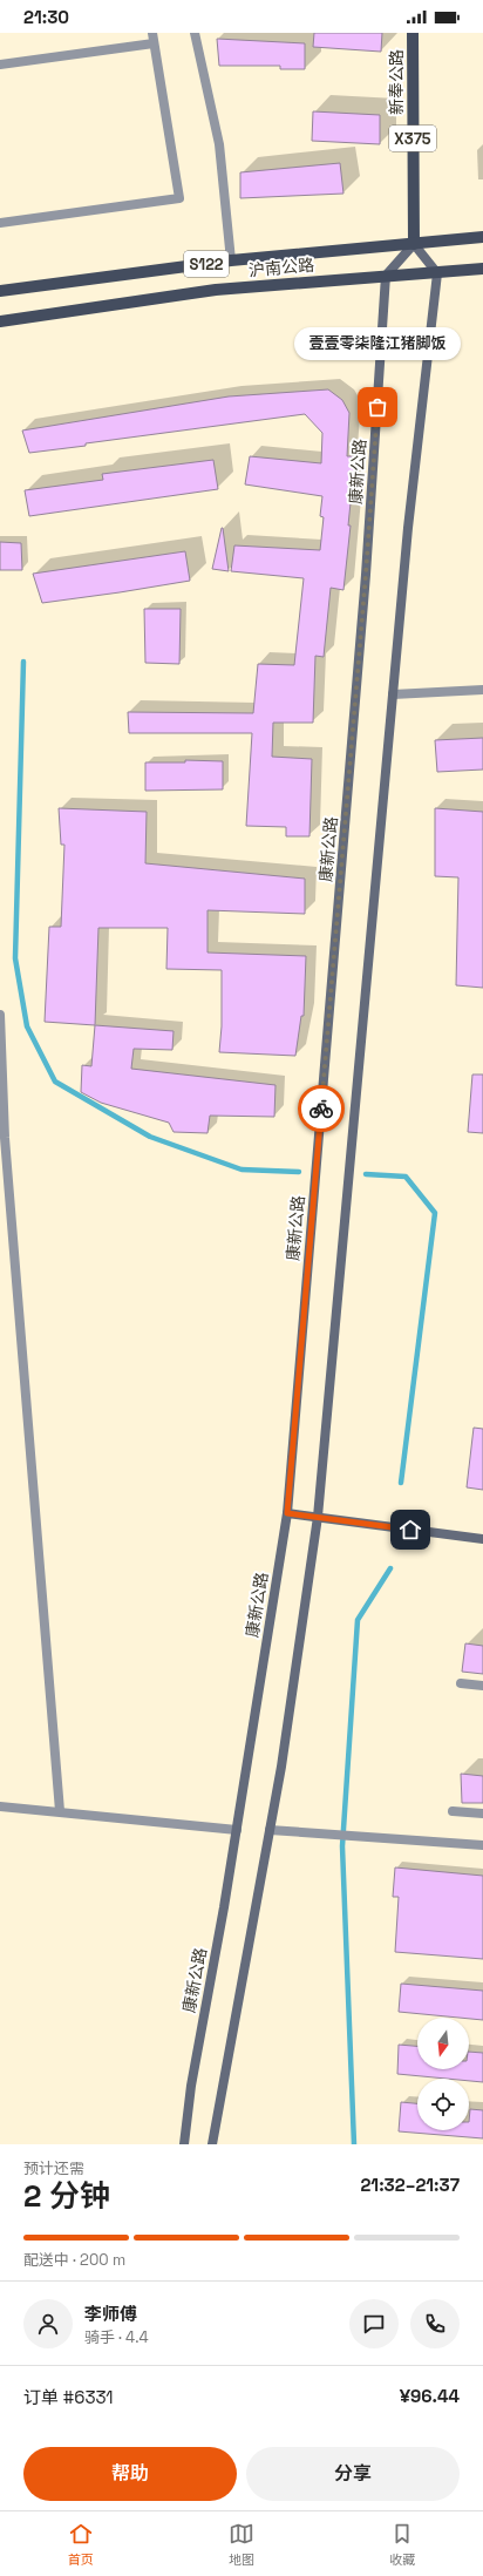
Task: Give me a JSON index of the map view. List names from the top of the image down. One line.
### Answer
{"streets":{"main road":["新奉公路","X375","S122","沪南公路","康新公路"]},"crossings":[["新奉公路","沪南公路"],["沪南公路","康新公路"]],"places":["壹壹零柒隆江猪脚饭"],"north":"bottom","page":{"status":"21:30","bubble":"壹壹零柒隆江猪脚饭","heading":["2 分钟","预计还需","21:32–21:37"],"panel":["李师傅","骑手 · 4.4","订单 #6331","¥96.44"],"bar":"配送中 · 200 m","buttons":["帮助","分享"],"tabs":["首页","地图","收藏"]}}
